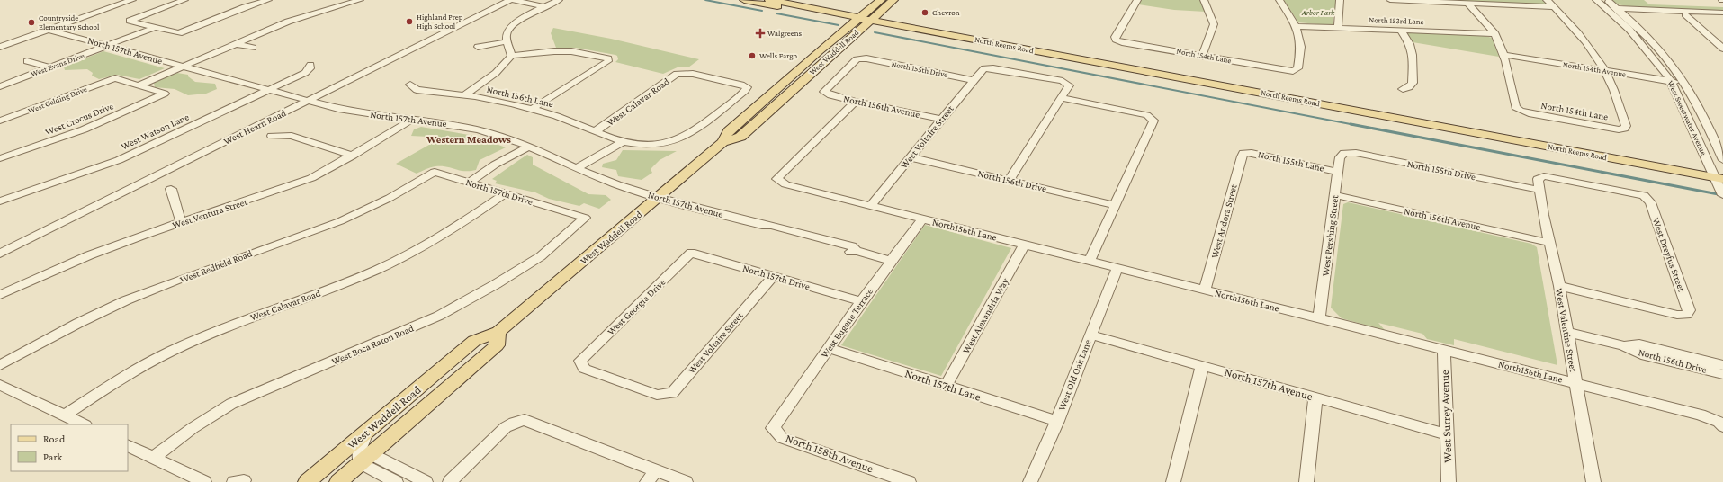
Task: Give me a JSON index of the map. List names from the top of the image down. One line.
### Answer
{"streets":{"main road":["North Reems Road","West Waddell Road"],"street":["North 153rd Lane","North 157th Avenue","North 154th Lane","West Evans Drive","North 155th Drive","North 154th Avenue","North 156th Lane","West Gelding Drive","West Calavar Road","North 156th Avenue","West Sweetwater Avenue","West Crocus Drive","West Hearn Road","West Watson Lane","West Voltaire Street","North 155th Lane","North 156th Drive","North 157th Drive","West Ventura Street","West Andora Street","North156th Lane","West Pershing Street","West Dreyfus Street","West Redfield Road","West Georgia Drive","West Alexandria Way","West Eugene Terrace","West Valentine Street","West Boca Raton Road","West Old Oak Lane","North 157th Lane","West Surrey Avenue","North 158th Avenue"]},"crossings":[["North 153rd Lane","North 154th Lane"],["North Reems Road","West Waddell Road"],["North Reems Road","West Sweetwater Avenue"],["North 157th Avenue","West Waddell Road"],["North 157th Avenue","West Evans Drive"],["North 157th Avenue","West Hearn Road"],["North 157th Avenue","West Watson Lane"],["North 157th Avenue","West Ventura Street"],["North 157th Avenue","West Eugene Terrace"],["North 157th Avenue","West Old Oak Lane"],["North 157th Avenue","West Surrey Avenue"],["North 154th Lane","North 154th Avenue"],["North 155th Drive","North 156th Avenue"],["North 155th Drive","West Voltaire Street"],["North 155th Drive","West Pershing Street"],["North 155th Drive","West Dreyfus Street"],["North 155th Drive","West Valentine Street"],["North 154th Avenue","West Sweetwater Avenue"],["North 156th Lane","West Calavar Road"],["West Gelding Drive","West Crocus Drive"],["West Calavar Road","North 157th Drive"],["North 156th Avenue","West Voltaire Street"],["North 156th Avenue","North156th Lane"],["North 156th Avenue","West Pershing Street"],["North 156th Avenue","West Valentine Street"],["West Voltaire Street","North 156th Drive"],["West Voltaire Street","North 157th Drive"],["West Voltaire Street","North156th Lane"],["West Voltaire Street","West Georgia Drive"],["North 155th Lane","West Andora Street"],["North 155th Lane","West Pershing Street"],["North 156th Drive","West Valentine Street"],["North 157th Drive","West Redfield Road"],["North 157th Drive","West Georgia Drive"],["North 157th Drive","West Eugene Terrace"],["North 157th Drive","West Boca Raton Road"],["West Andora Street","North156th Lane"],["North156th Lane","West Pershing Street"],["North156th Lane","West Alexandria Way"],["North156th Lane","West Eugene Terrace"],["North156th Lane","West Valentine Street"],["North156th Lane","West Old Oak Lane"],["North156th Lane","West Surrey Avenue"],["West Dreyfus Street","West Valentine Street"],["West Alexandria Way","North 157th Lane"],["West Eugene Terrace","North 157th Lane"],["West Eugene Terrace","North 158th Avenue"],["West Old Oak Lane","North 157th Lane"]],"districts":["Western Meadows"],"parks":["Arbor Park"],"places":{"other":["Chevron","Highland Prep High School","Countryside Elementary School","Wells Fargo"],"health":["Walgreens"]},"legend":["Road","Park"]}
